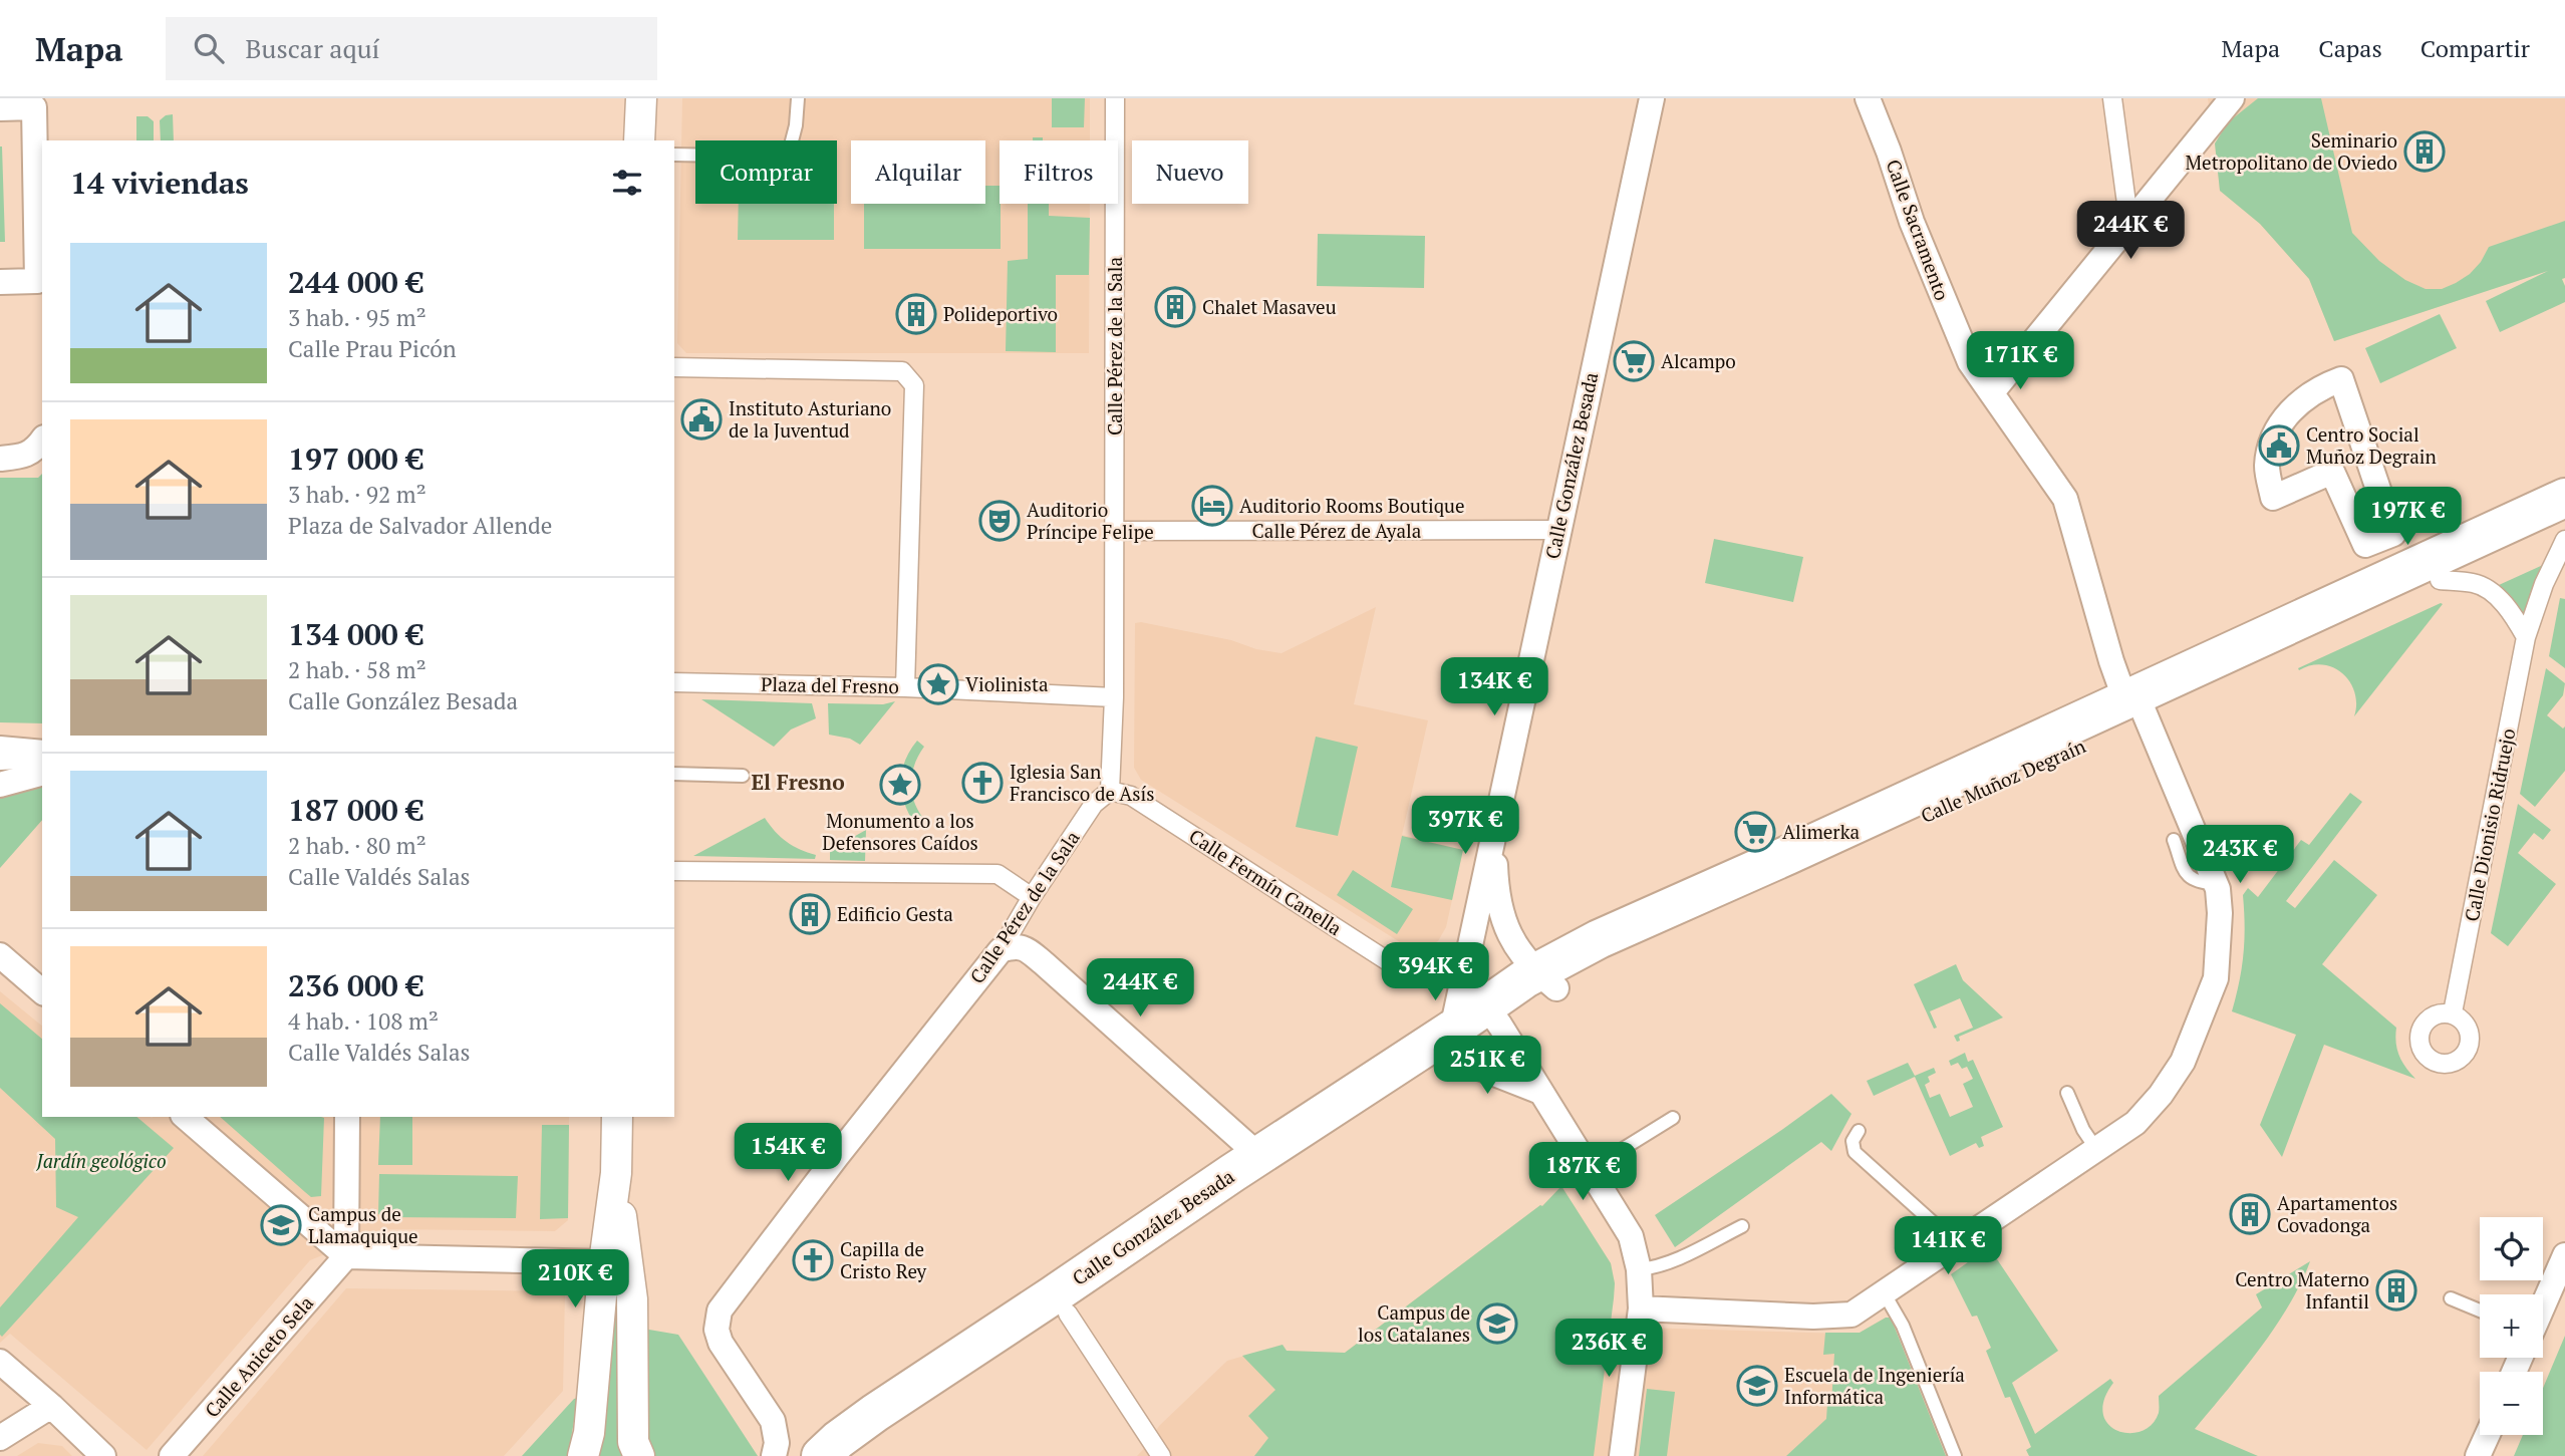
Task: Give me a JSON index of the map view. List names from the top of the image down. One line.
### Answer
{"streets":{"highway":["Calle González Besada","Calle Muñoz Degraín"],"street":["Calle Sacramento","Calle Pérez de la Sala","Calle Pérez de Ayala","Plaza del Fresno","Calle Dionisio Ridruejo","Calle Fermín Canella","Calle Aniceto Sela"]},"crossings":[["Calle Sacramento","Calle Muñoz Degraín"],["Calle Pérez de la Sala","Calle Pérez de Ayala"],["Calle Pérez de la Sala","Plaza del Fresno"],["Calle Pérez de la Sala","Calle Fermín Canella"],["Calle González Besada","Calle Pérez de Ayala"],["Calle González Besada","Calle Muñoz Degraín"],["Calle González Besada","Calle Fermín Canella"],["Calle Muñoz Degraín","Calle Fermín Canella"]],"districts":["El Fresno"],"parks":["Jardín geológico"],"places":{"building":["Seminario Metropolitano de Oviedo","Chalet Masaveu","Polideportivo","Edificio Gesta","Apartamentos Covadonga","Centro Materno Infantil"],"supermarket":["Alcampo","Alimerka"],"public building":["Instituto Asturiano de la Juventud","Centro Social Muñoz Degrain"],"hotel":["Auditorio Rooms Boutique"],"theatre":["Auditorio Príncipe Felipe"],"place":["Violinista","Monumento a los Defensores Caídos"],"church":["Iglesia San Francisco de Asís","Capilla de Cristo Rey"],"school or university":["Campus de Llamaquique","Campus de los Catalanes","Escuela de Ingeniería Informática"]},"page":{"header":"Mapa","search":"Buscar aquí","nav":["Mapa","Capas","Compartir"],"chip":["Comprar","Alquilar","Filtros","Nuevo"],"heading":"14 viviendas","price":["244K €","171K €","197K €","134K €","397K €","243K €","394K €","244K €","251K €","154K €","187K €","141K €","210K €","236K €"],"list":[{"name":"244 000 €","note":"3 hab. · 95 m² · Calle Prau Picón"},{"name":"197 000 €","note":"3 hab. · 92 m² · Plaza de Salvador Allende"},{"name":"134 000 €","note":"2 hab. · 58 m² · Calle González Besada"},{"name":"187 000 €","note":"2 hab. · 80 m² · Calle Valdés Salas"},{"name":"236 000 €","note":"4 hab. · 108 m² · Calle Valdés Salas"}],"map_buttons":["+","−"]}}
